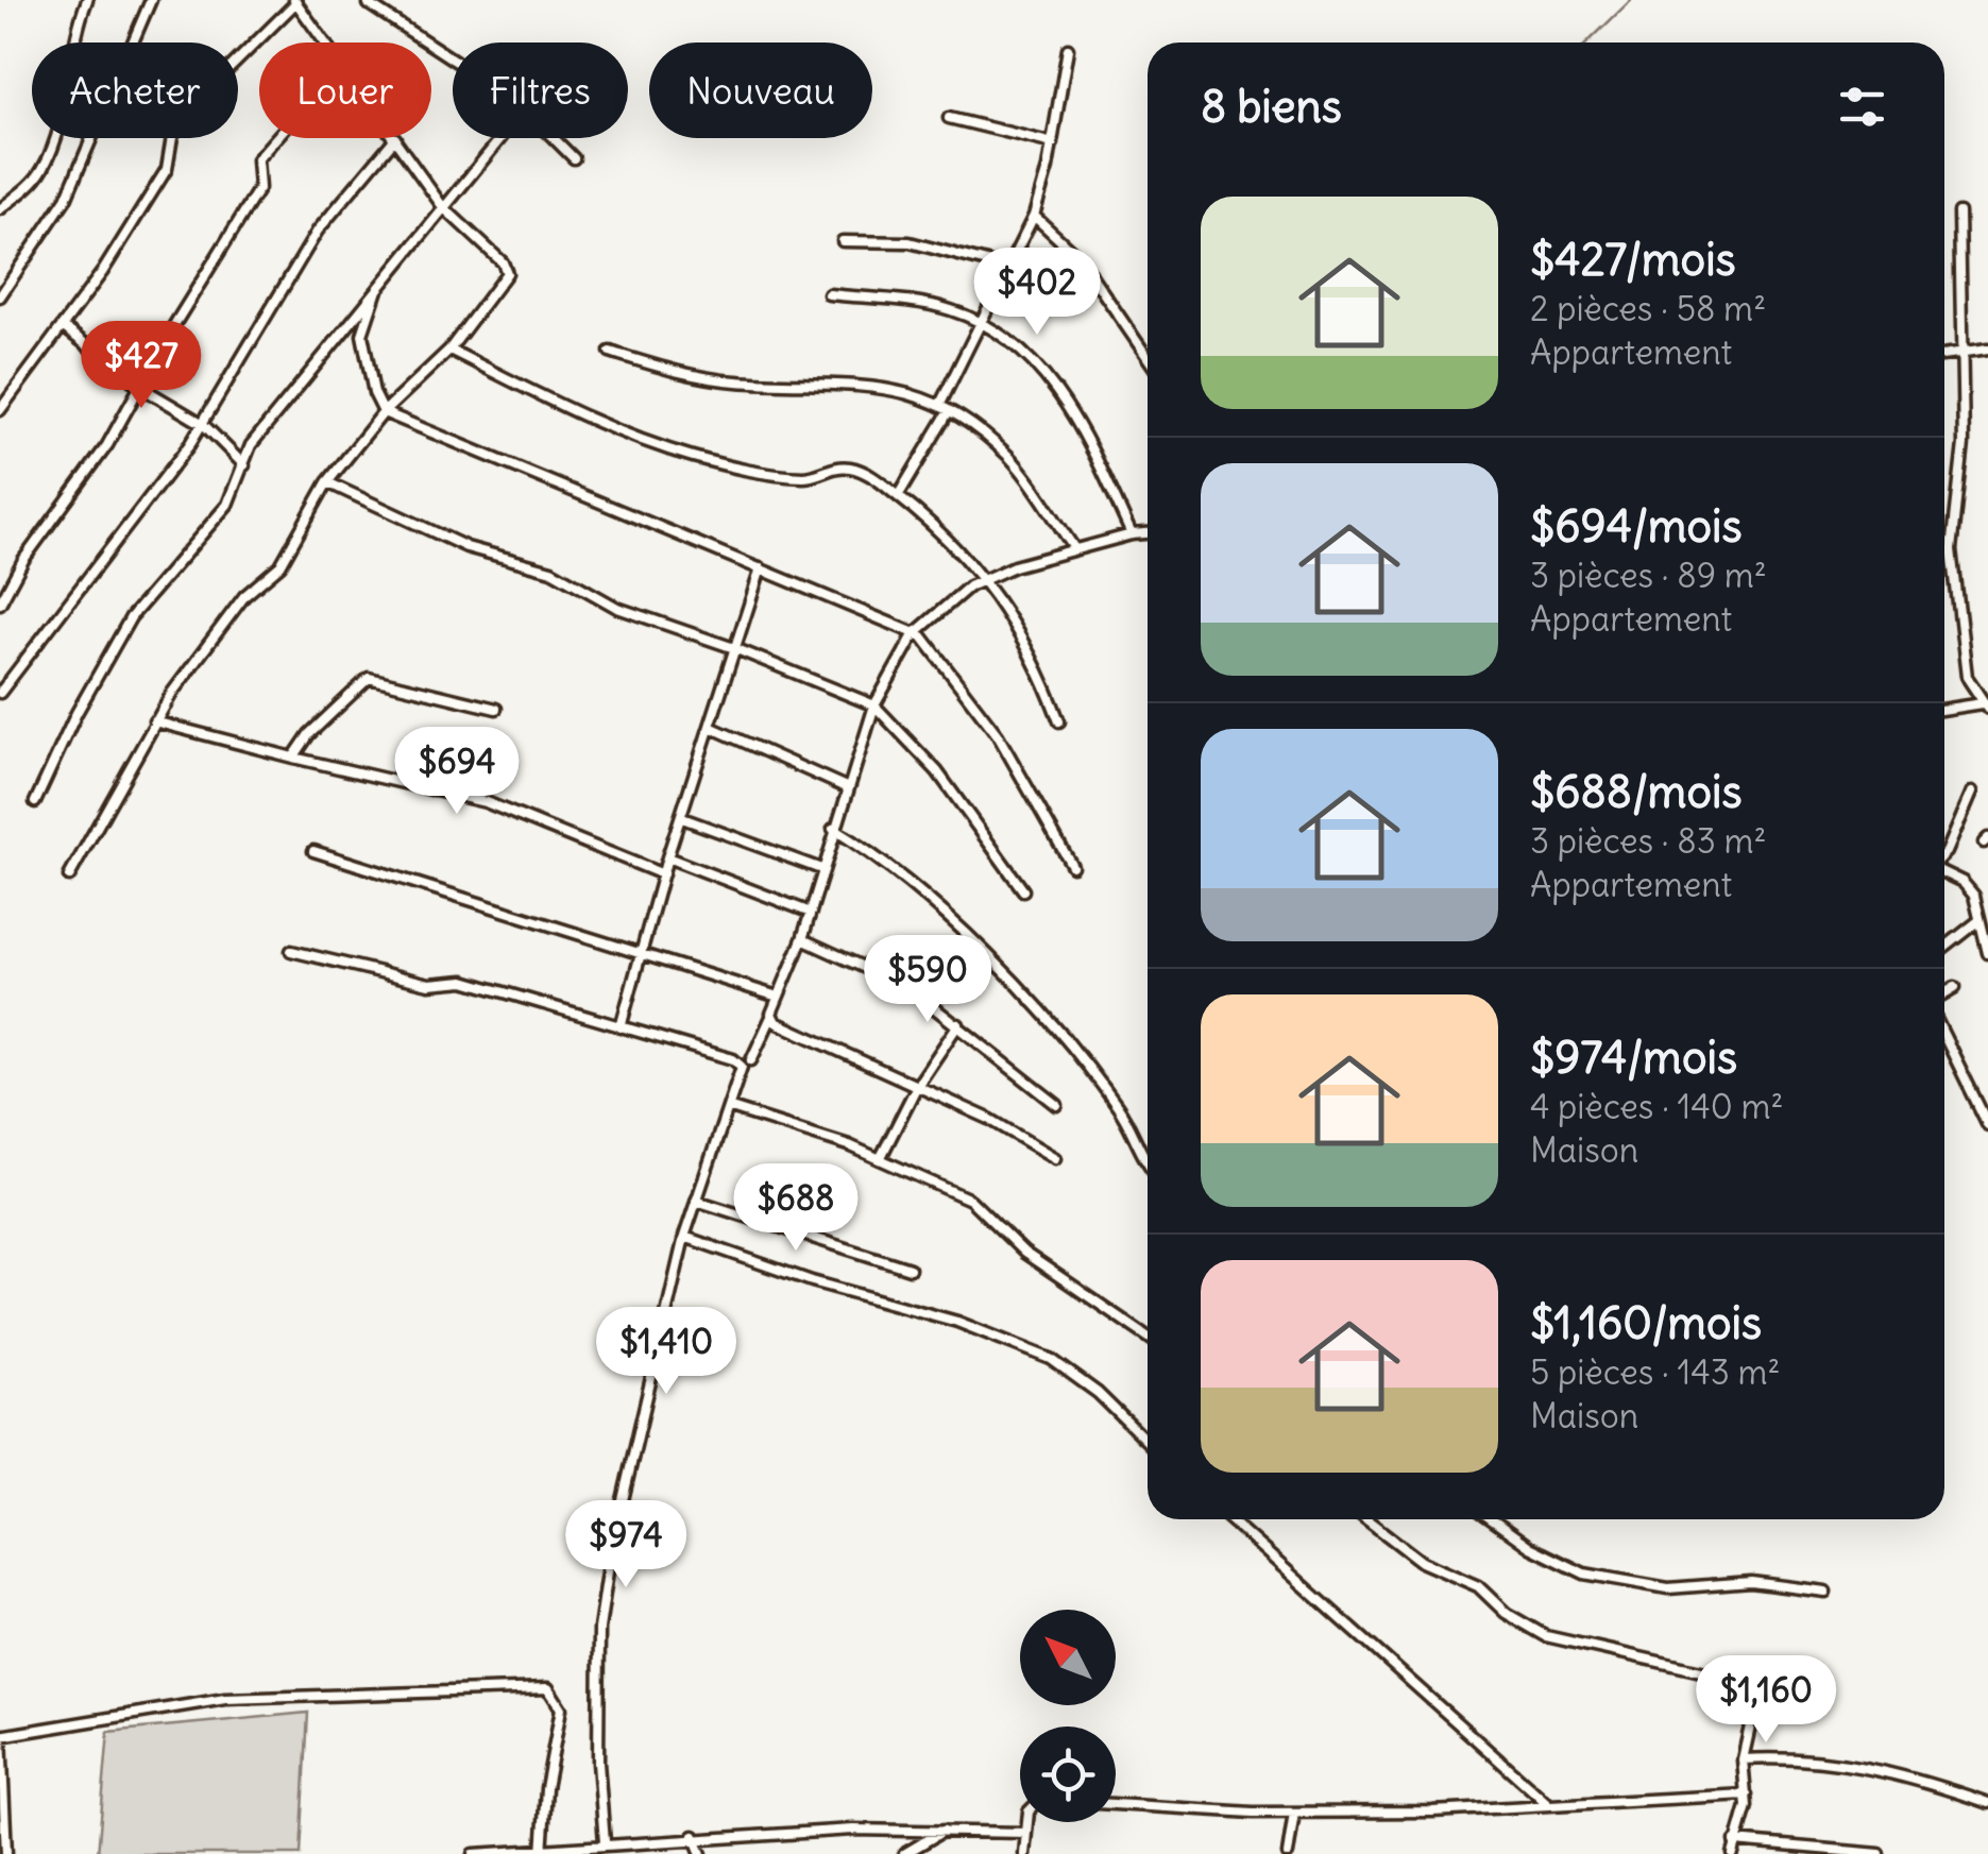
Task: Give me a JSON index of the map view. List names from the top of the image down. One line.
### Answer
{"north":"top left","page":{"chip":["Acheter","Louer","Filtres","Nouveau"],"heading":"8 biens","list":[{"name":"$427/mois","note":"2 pièces · 58 m² · Appartement"},{"name":"$694/mois","note":"3 pièces · 89 m² · Appartement"},{"name":"$688/mois","note":"3 pièces · 83 m² · Appartement"},{"name":"$974/mois","note":"4 pièces · 140 m² · Maison"},{"name":"$1,160/mois","note":"5 pièces · 143 m² · Maison"}],"price":["$402","$427","$694","$590","$688","$1,410","$974","$1,160"]}}
